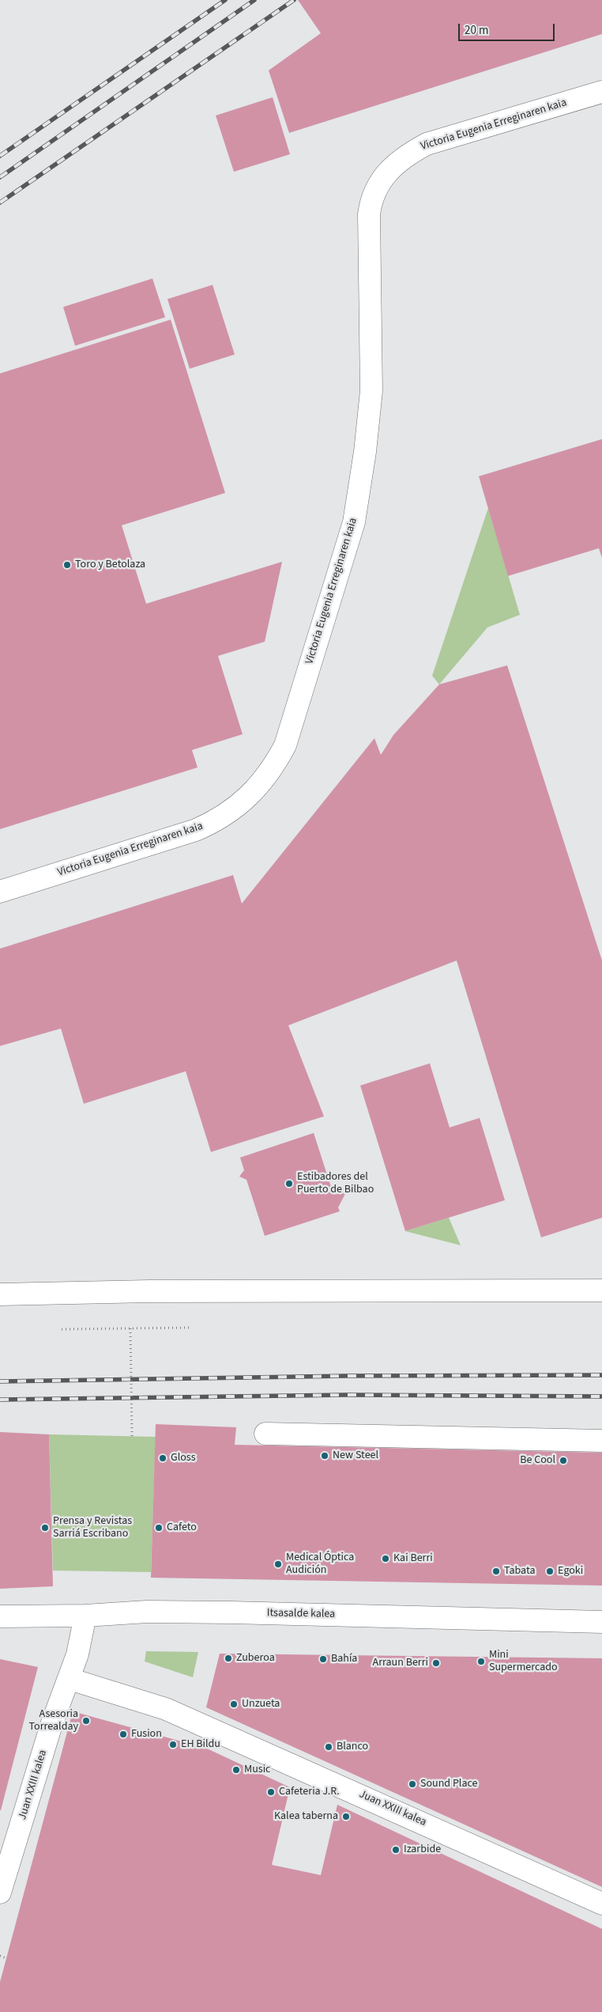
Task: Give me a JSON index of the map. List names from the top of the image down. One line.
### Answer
{"streets":{"street":["Victoria Eugenia Erreginaren kaia","Itsasalde kalea","Juan XXIII kalea"]},"crossings":[["Itsasalde kalea","Juan XXIII kalea"]],"places":["Toro y Betolaza","Estibadores del Puerto de Bilbao","New Steel","Gloss","Be Cool","Prensa y Revistas Sarriá Escribano","Cafeto","Kai Berri","Medical Óptica Audición","Tabata","Egoki","Zuberoa","Bahía","Mini Supermercado","Arraun Berri","Unzueta","Asesoria Torrealday","Fusion","EH Bildu","Blanco","Music","Sound Place","Cafeteria J.R.","Kalea taberna","Izarbide"],"scale_bar":"20 m"}
